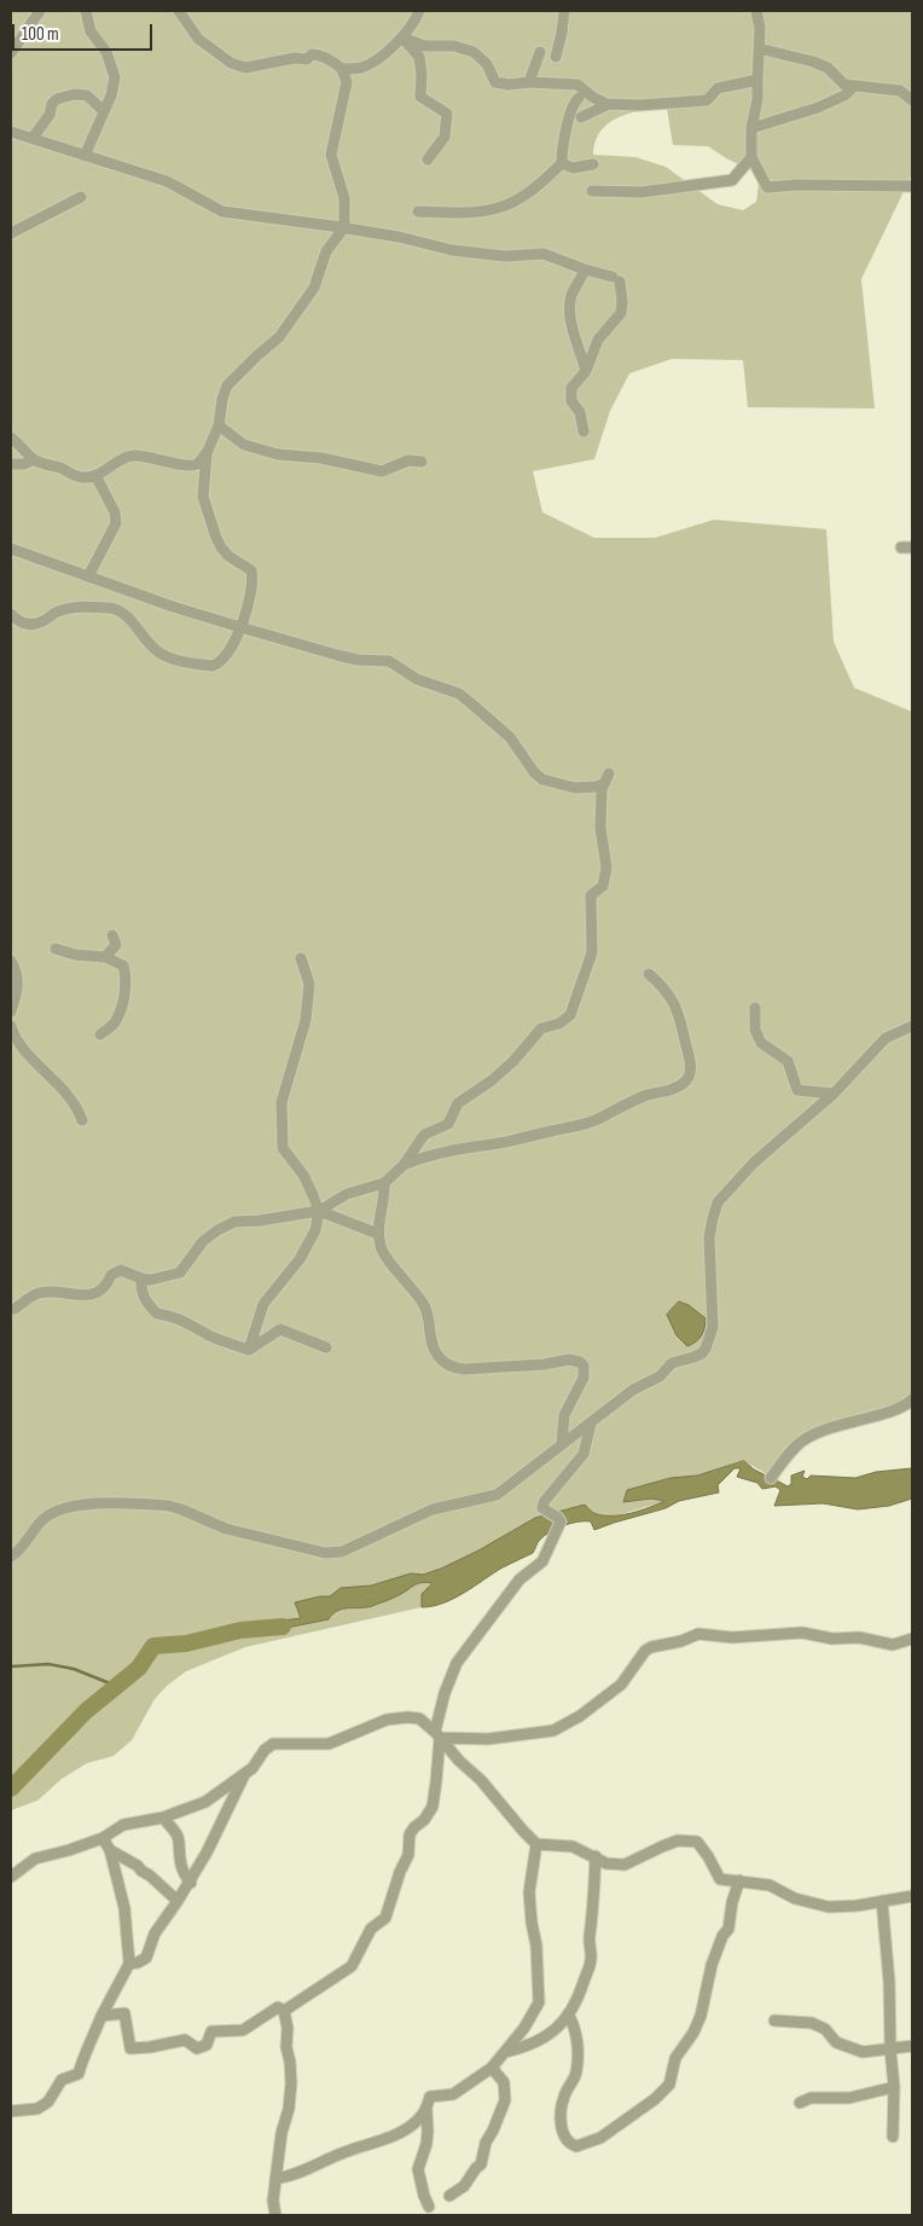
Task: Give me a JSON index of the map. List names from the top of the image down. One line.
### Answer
{"scale_bar":"100 m"}
